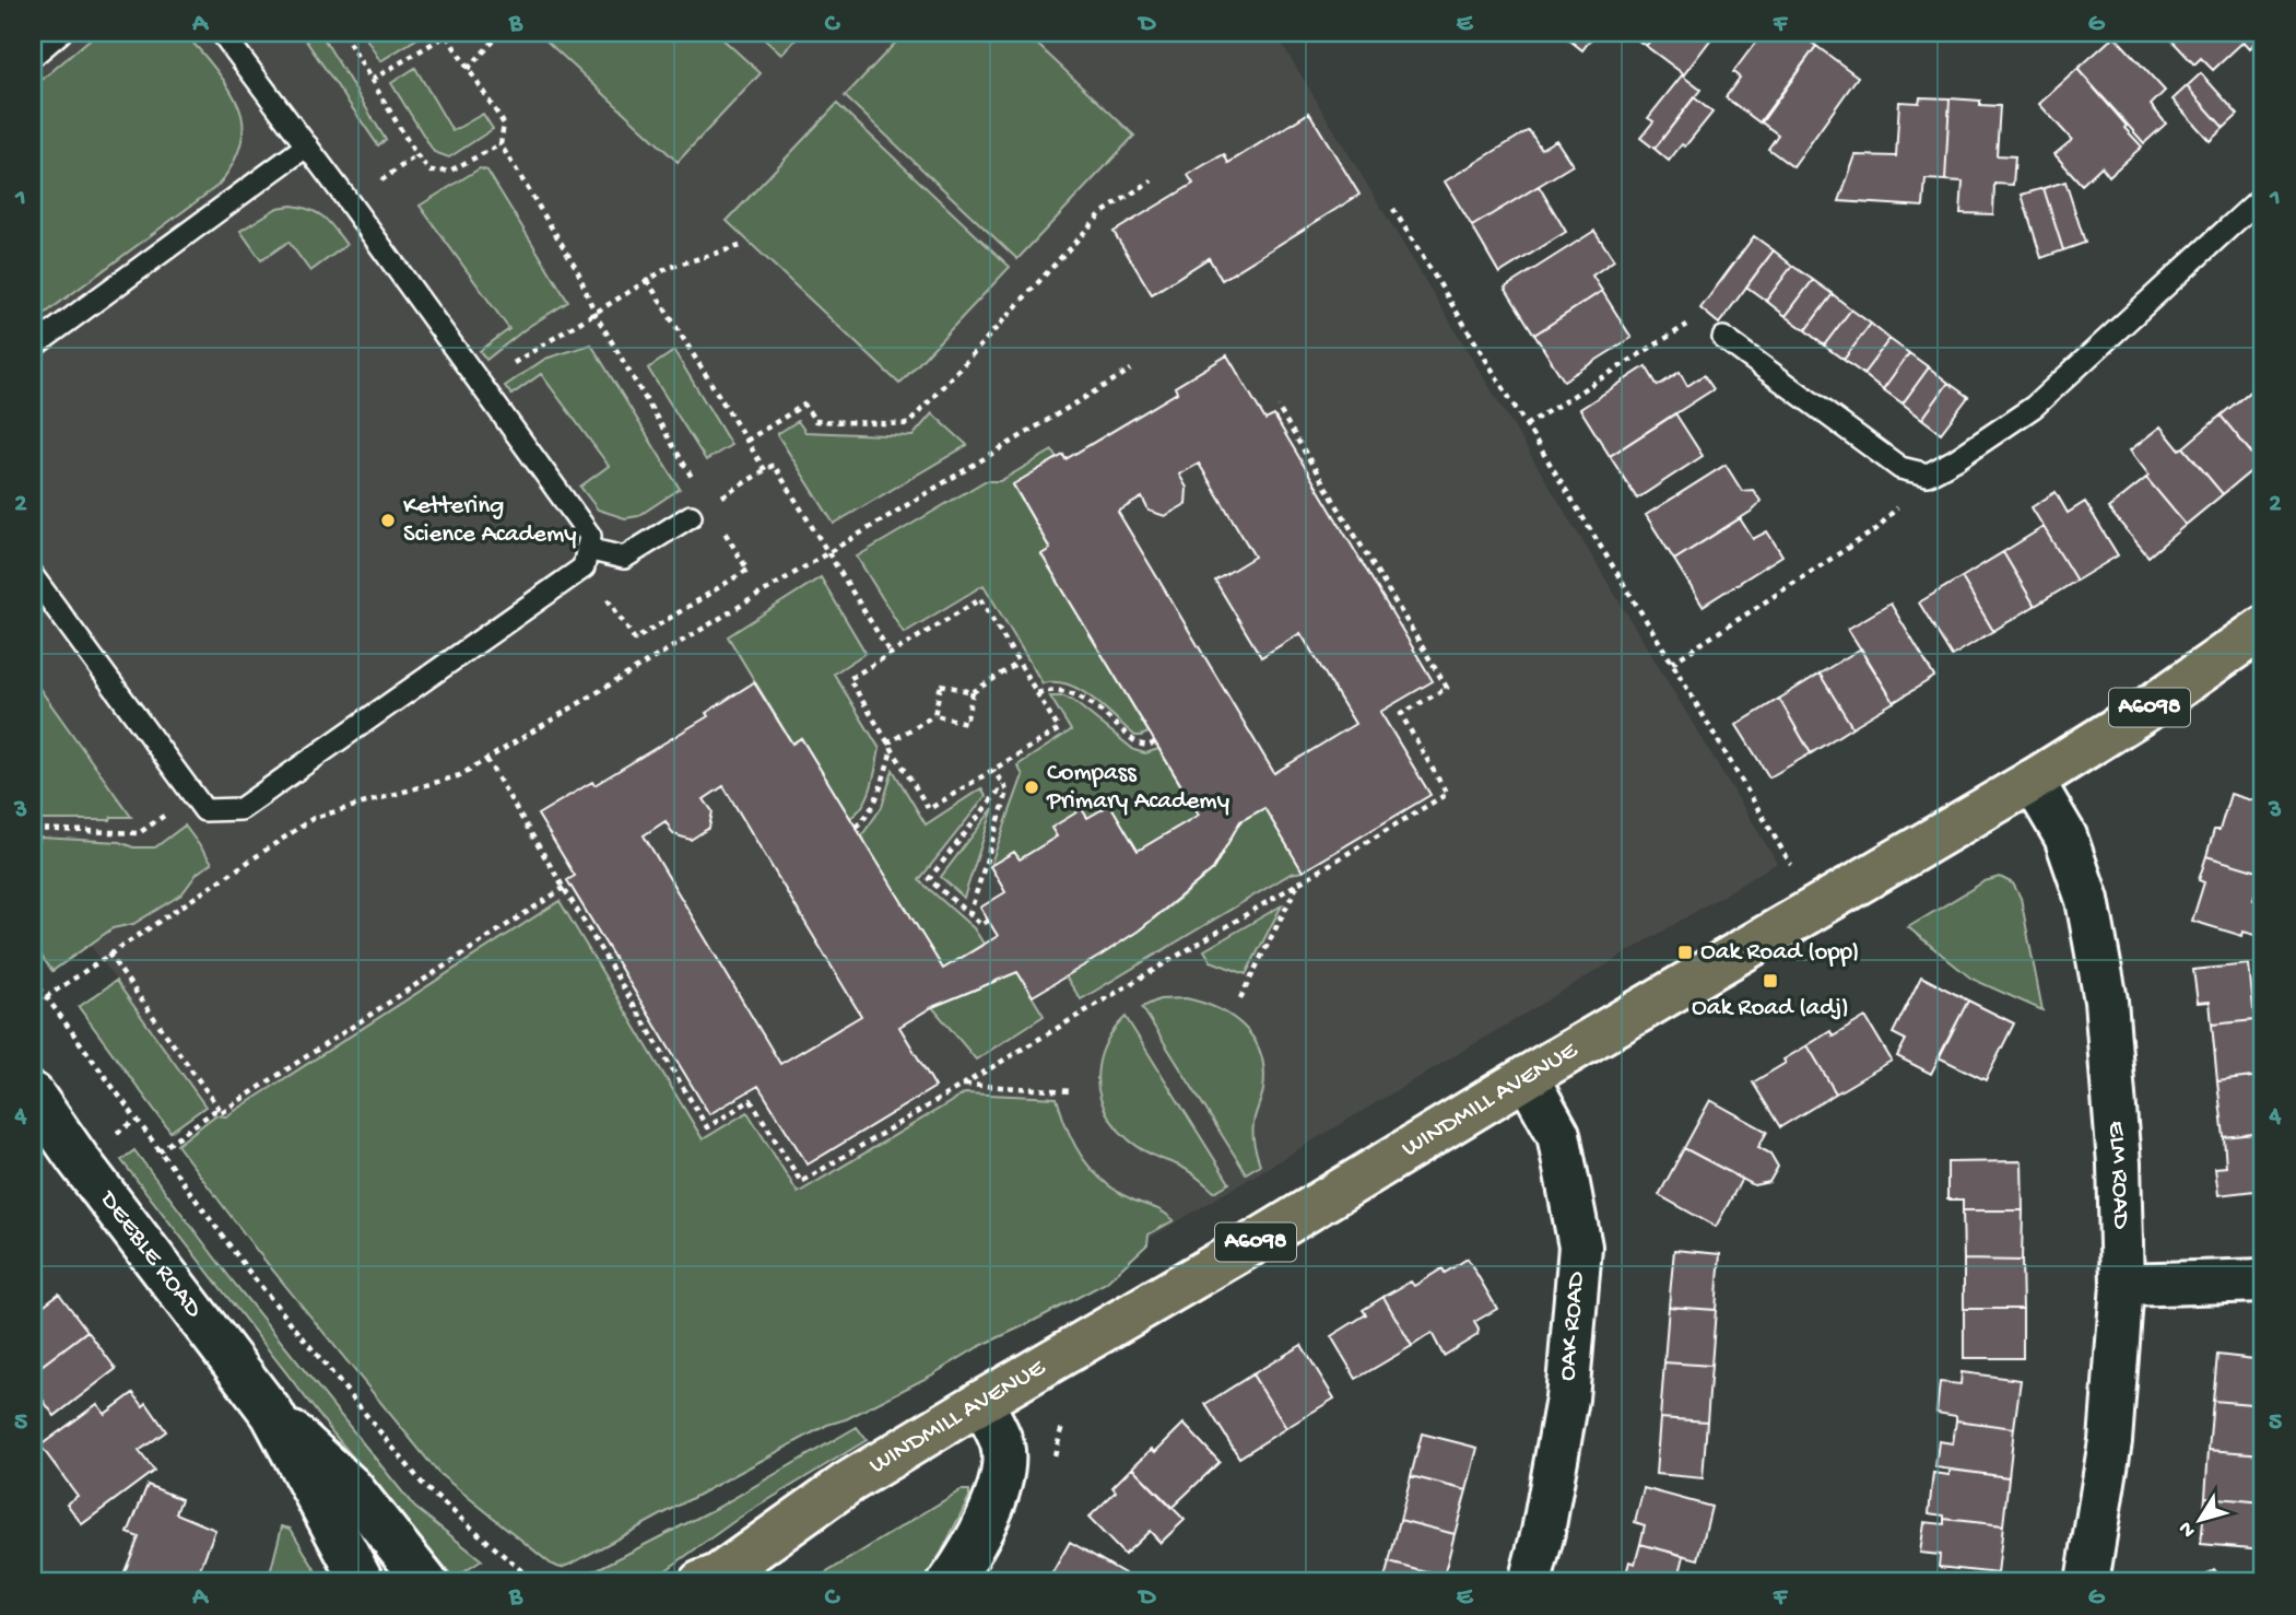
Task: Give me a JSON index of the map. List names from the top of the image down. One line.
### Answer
{"streets":{"main road":["A6098","WINDMILL AVENUE"],"street":["ELM ROAD","DEEBLE ROAD","OAK ROAD"]},"crossings":[["WINDMILL AVENUE","ELM ROAD"],["WINDMILL AVENUE","OAK ROAD"]],"places":{"other":["Kettering Science Academy","Compass Primary Academy"],"transit":["Oak Road (opp)","Oak Road (adj)"]},"north":"bottom left","grid":{"columns":["A","B","C","D","E","F","G"],"rows":["1","2","3","4","5"]}}
